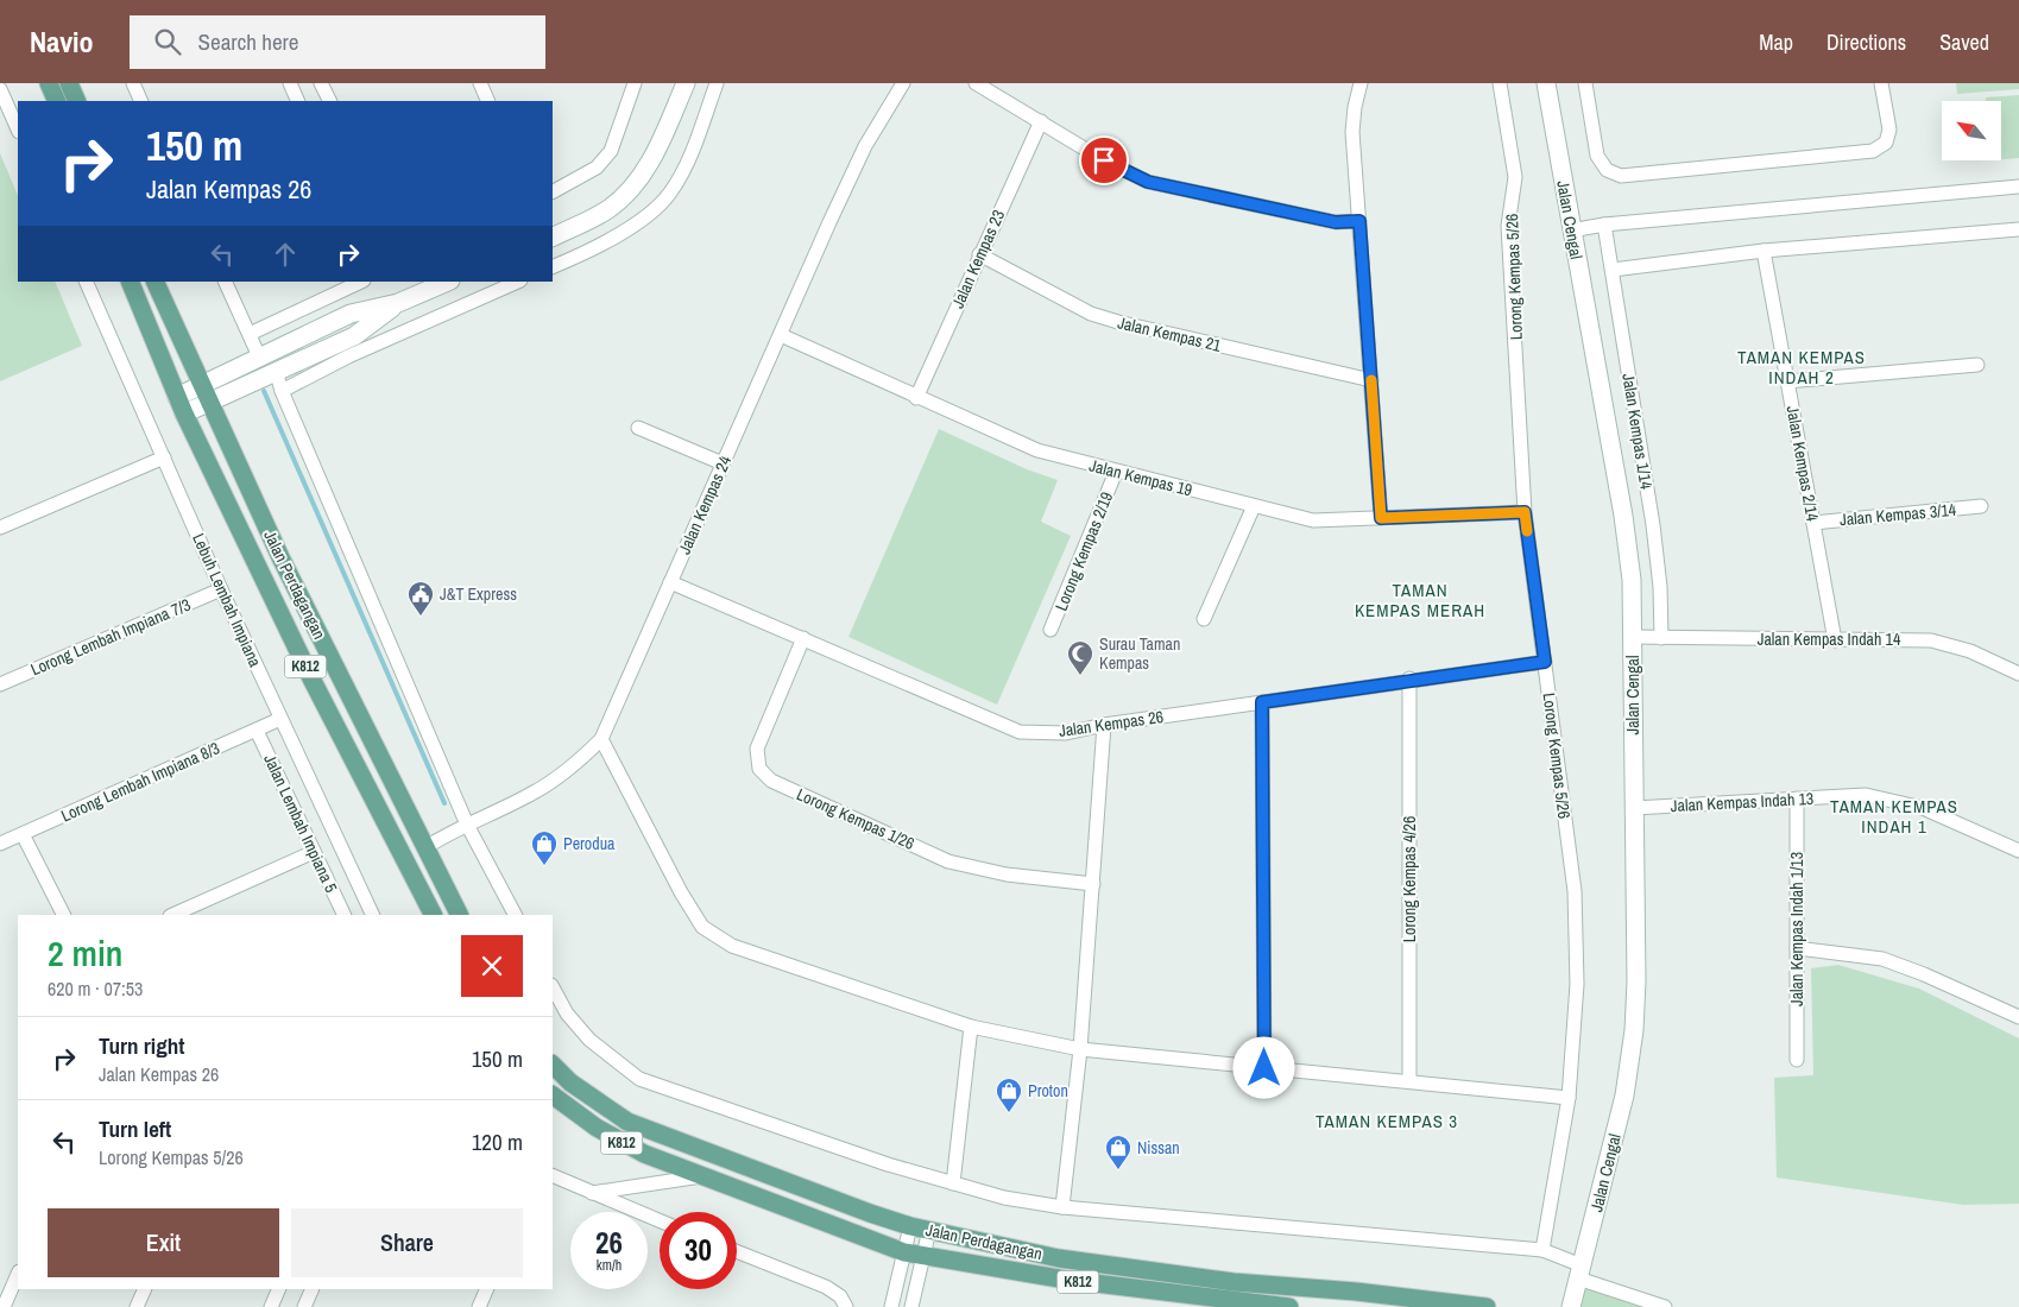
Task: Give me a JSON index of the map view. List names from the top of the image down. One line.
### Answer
{"streets":{"main road":["Jalan Perdagangan","K812"],"street":["Jalan Cengal","Jalan Kempas 23","Lorong Kempas 5/26","Jalan Kempas 21","Jalan Kempas 1/14","Jalan Kempas 2/14","Jalan Kempas 19","Jalan Kempas 24","Jalan Kempas 3/14","Lorong Kempas 2/19","Lebuh Lembah Impiana","Lorong Lembah Impiana 7/3","Jalan Kempas Indah 14","Jalan Kempas 26","Lorong Lembah Impiana 8/3","Jalan Kempas Indah 13","Lorong Kempas 1/26","Jalan Lembah Impiana 5","Lorong Kempas 4/26","Jalan Kempas Indah 1/13"]},"crossings":[["Jalan Cengal","Jalan Kempas Indah 14"],["Jalan Cengal","Jalan Kempas Indah 13"],["Jalan Kempas 23","Jalan Kempas 21"],["Jalan Kempas 23","Jalan Kempas 19"],["Lorong Kempas 5/26","Jalan Kempas 19"],["Lorong Kempas 5/26","Jalan Kempas 26"],["Jalan Kempas 1/14","Jalan Kempas Indah 14"],["Jalan Kempas 2/14","Jalan Kempas 3/14"],["Jalan Kempas 2/14","Jalan Kempas Indah 14"],["Jalan Kempas 19","Jalan Kempas 24"],["Jalan Kempas 19","Lorong Kempas 2/19"],["Jalan Kempas 24","Jalan Perdagangan"],["Jalan Kempas 24","Jalan Kempas 26"],["Lebuh Lembah Impiana","Lorong Lembah Impiana 7/3"],["Lebuh Lembah Impiana","Lorong Lembah Impiana 8/3"],["Jalan Kempas 26","Lorong Kempas 1/26"],["Jalan Kempas 26","Lorong Kempas 4/26"],["Lorong Lembah Impiana 8/3","Jalan Lembah Impiana 5"],["Jalan Kempas Indah 13","Jalan Kempas Indah 1/13"]],"districts":["TAMAN KEMPAS INDAH 2","TAMAN KEMPAS MERAH","TAMAN KEMPAS INDAH 1","TAMAN KEMPAS 3"],"places":{"public building":["J&T Express"],"mosque":["Surau Taman Kempas"],"shop":["Perodua","Proton","Nissan"]},"north":"top left","page":{"header":"Navio","search":"Search here","nav":["Map","Directions","Saved"],"turn":["150 m","Jalan Kempas 26"],"heading":["2 min","620 m · 07:53"],"list":[{"name":"Turn right","note":"Jalan Kempas 26","value":"150 m"},{"name":"Turn left","note":"Lorong Kempas 5/26","value":"120 m"}],"buttons":["Exit","Share"],"speed":"26 km/h","limit":"30"}}
